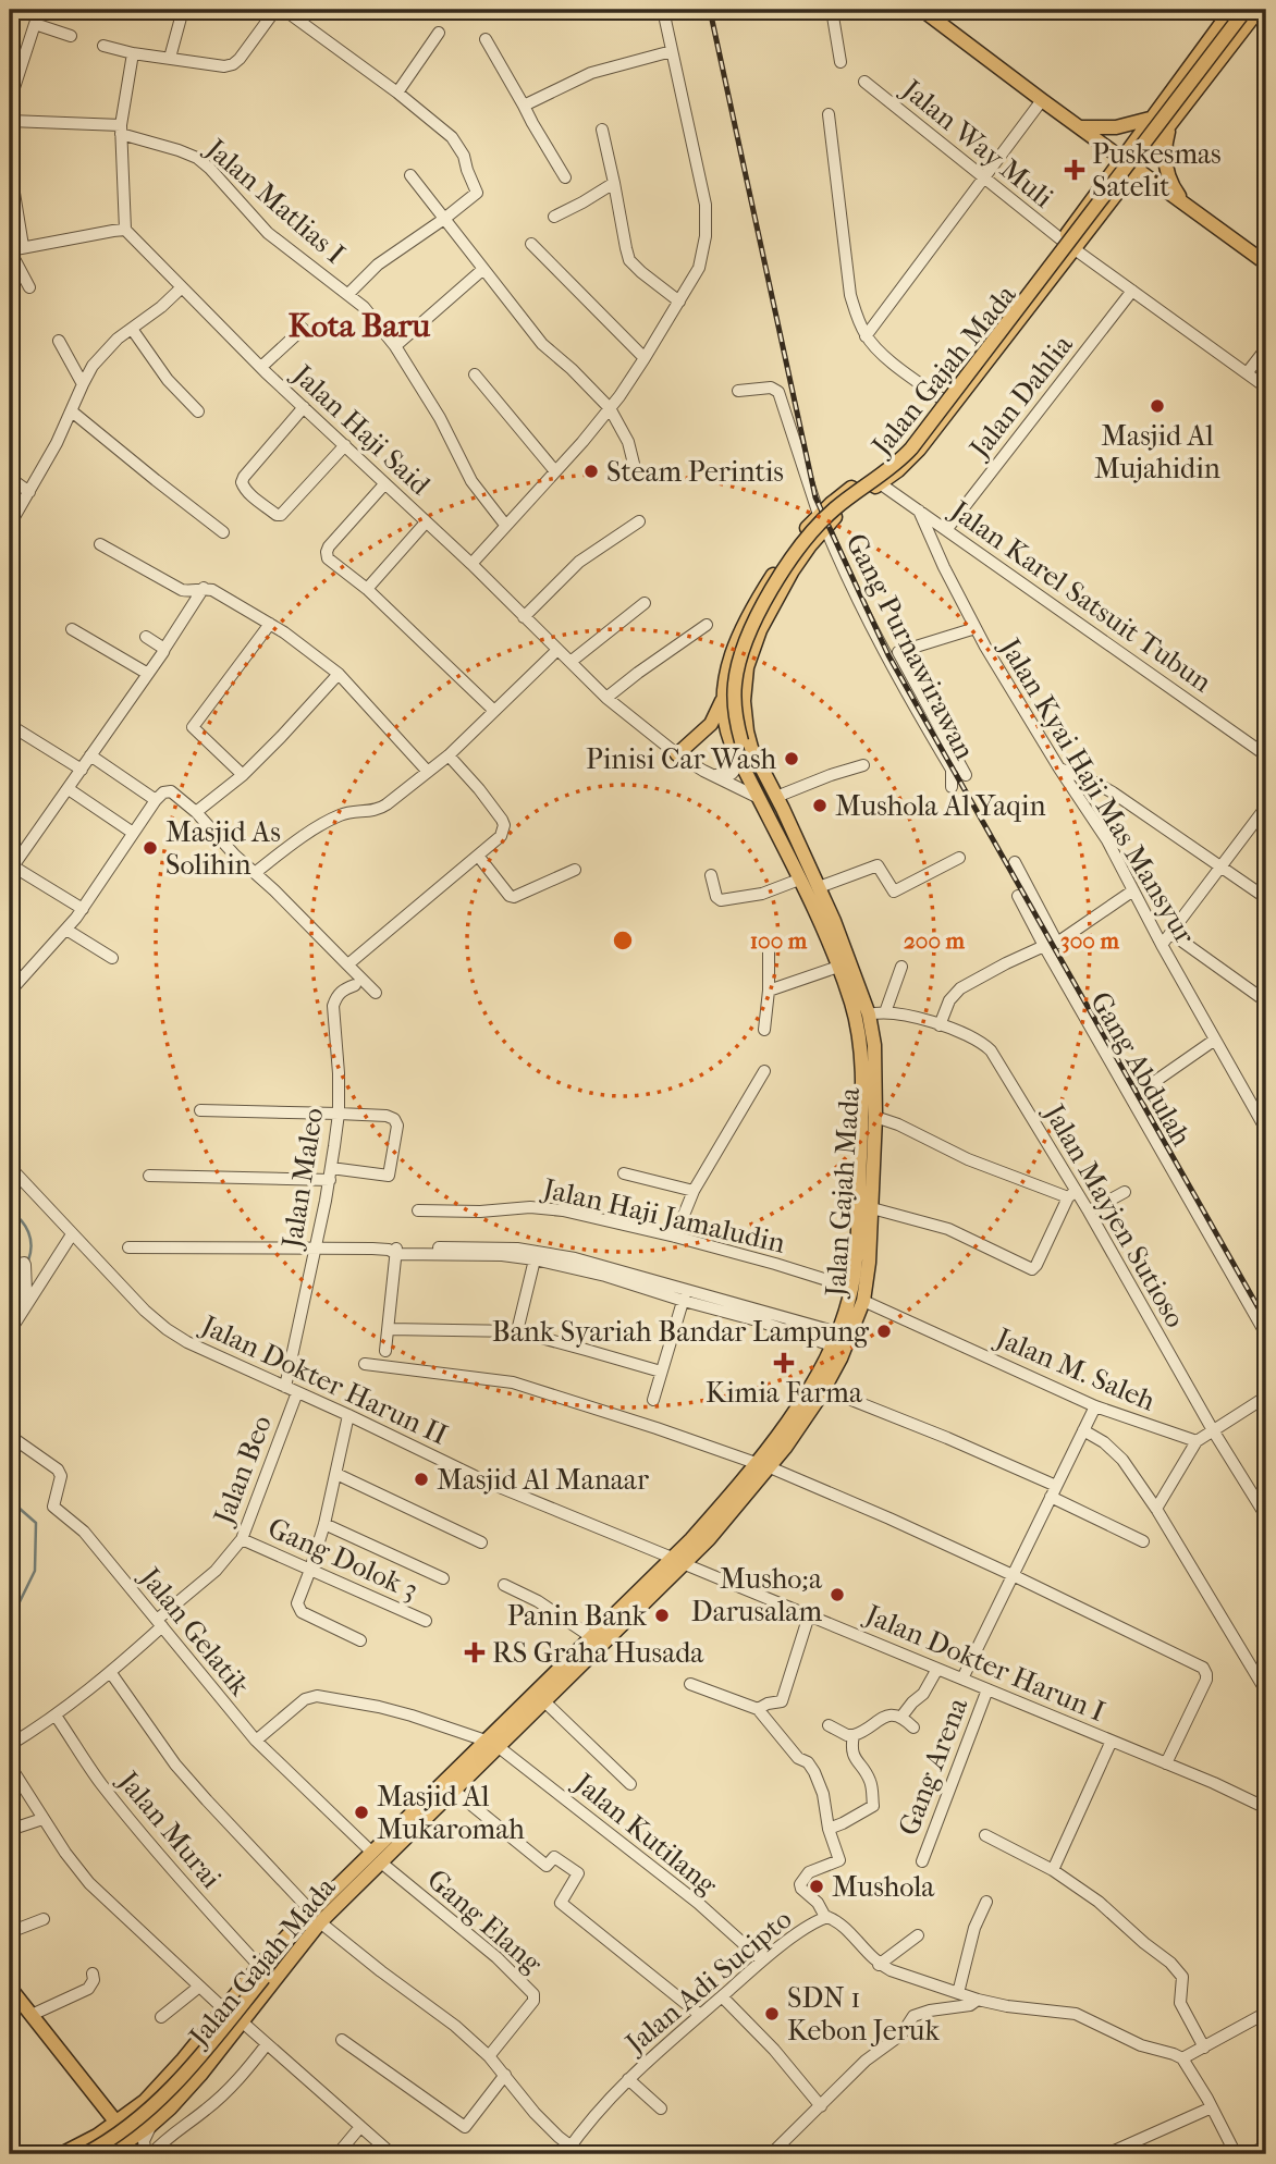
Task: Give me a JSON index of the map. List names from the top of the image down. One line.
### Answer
{"streets":{"main road":["Jalan Gajah Mada"],"street":["Jalan Way Muli","Jalan Matlias I","Jalan Dahlia","Jalan Haji Said","Jalan Karel Satsuit Tubun","Gang Purnawirawan","Jalan Kyai Haji Mas Mansyur","Gang Abdulah","Jalan Maleo","Jalan Haji Jamaludin","Jalan Mayjen Sutioso","Jalan M. Saleh","Jalan Dokter Harun II","Jalan Beo","Gang Dolok 3","Jalan Gelatik","Jalan Dokter Harun I","Gang Arena","Jalan Murai","Jalan Kutilang","Gang Elang","Jalan Adi Sucipto"]},"crossings":[["Jalan Way Muli","Jalan Gajah Mada"],["Jalan Way Muli","Jalan Dahlia"],["Jalan Gajah Mada","Jalan Haji Said"],["Jalan Gajah Mada","Jalan Karel Satsuit Tubun"],["Jalan Gajah Mada","Gang Purnawirawan"],["Jalan Gajah Mada","Jalan Haji Jamaludin"],["Jalan Gajah Mada","Jalan Mayjen Sutioso"],["Jalan Gajah Mada","Jalan M. Saleh"],["Jalan Gajah Mada","Jalan Dokter Harun II"],["Jalan Gajah Mada","Jalan Gelatik"],["Jalan Gajah Mada","Jalan Dokter Harun I"],["Jalan Gajah Mada","Jalan Murai"],["Jalan Gajah Mada","Jalan Kutilang"],["Jalan Gajah Mada","Gang Elang"],["Jalan Dahlia","Jalan Karel Satsuit Tubun"],["Jalan Karel Satsuit Tubun","Jalan Kyai Haji Mas Mansyur"],["Jalan Maleo","Jalan Dokter Harun II"],["Jalan Dokter Harun II","Jalan Beo"],["Jalan Dokter Harun II","Jalan Dokter Harun I"],["Jalan Beo","Gang Dolok 3"],["Jalan Beo","Jalan Gelatik"],["Jalan Beo","Jalan Murai"],["Jalan Gelatik","Jalan Kutilang"],["Jalan Gelatik","Gang Elang"],["Jalan Dokter Harun I","Gang Arena"],["Jalan Kutilang","Jalan Adi Sucipto"]],"districts":["Kota Baru"],"places":{"health":["Puskesmas Satelit","Kimia Farma","RS Graha Husada"],"other":["Masjid Al Mujahidin","Steam Perintis","Pinisi Car Wash","Mushola Al Yaqin","Masjid As Solihin","Bank Syariah Bandar Lampung","Masjid Al Manaar","Musho;a Darusalam","Panin Bank","Masjid Al Mukaromah","Mushola","SDN 1 Kebon Jeruk"]},"rings":["100 m","200 m","300 m"]}
